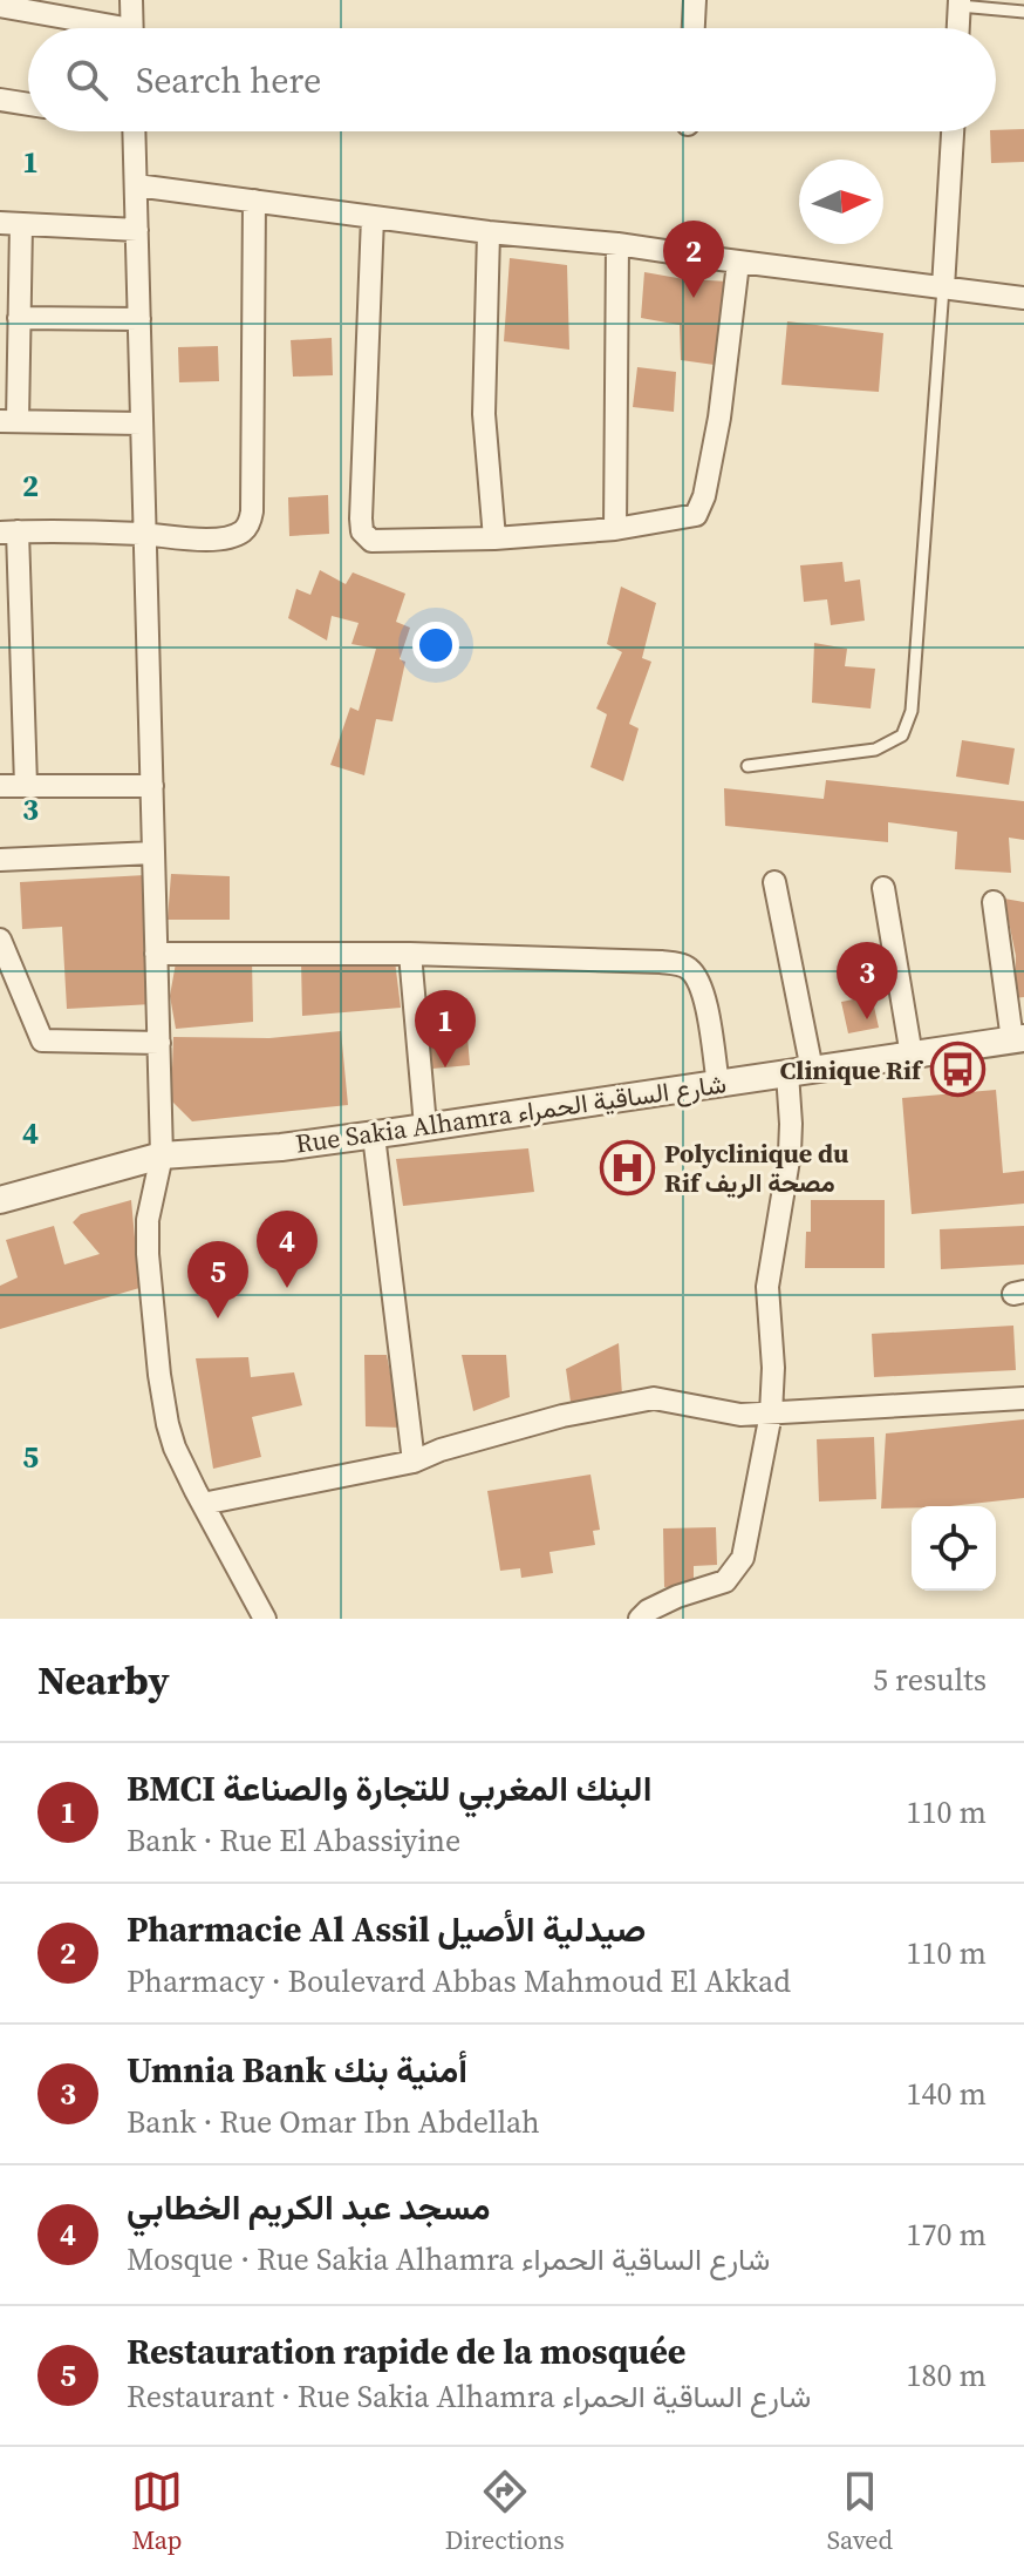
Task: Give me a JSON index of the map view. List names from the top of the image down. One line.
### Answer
{"streets":{"street":["Rue Sakia Alhamra شارع الساقية الحمراء"]},"places":{"bus stop":["Clinique Rif"],"hospital":["Polyclinique du Rif مصحة الريف"]},"north":"right","page":{"search":"Search here","pins":["2","3","1","4","5"],"heading":["Nearby","5 results"],"list":[{"mark":"1","name":"BMCI البنك المغربي للتجارة والصناعة","note":"Bank · Rue El Abassiyine","value":"110 m"},{"mark":"2","name":"Pharmacie Al Assil صيدلية الأصيل","note":"Pharmacy · Boulevard Abbas Mahmoud El Akkad","value":"110 m"},{"mark":"3","name":"Umnia Bank أمنية بنك","note":"Bank · Rue Omar Ibn Abdellah","value":"140 m"},{"mark":"4","name":"مسجد عبد الكريم الخطابي","note":"Mosque · Rue Sakia Alhamra شارع الساقية الحمراء","value":"170 m"},{"mark":"5","name":"Restauration rapide de la mosquée","note":"Restaurant · Rue Sakia Alhamra شارع الساقية الحمراء","value":"180 m"}],"nav":["Map","Directions","Saved"]},"grid":{"rows":["1","2","3","4","5"]}}
